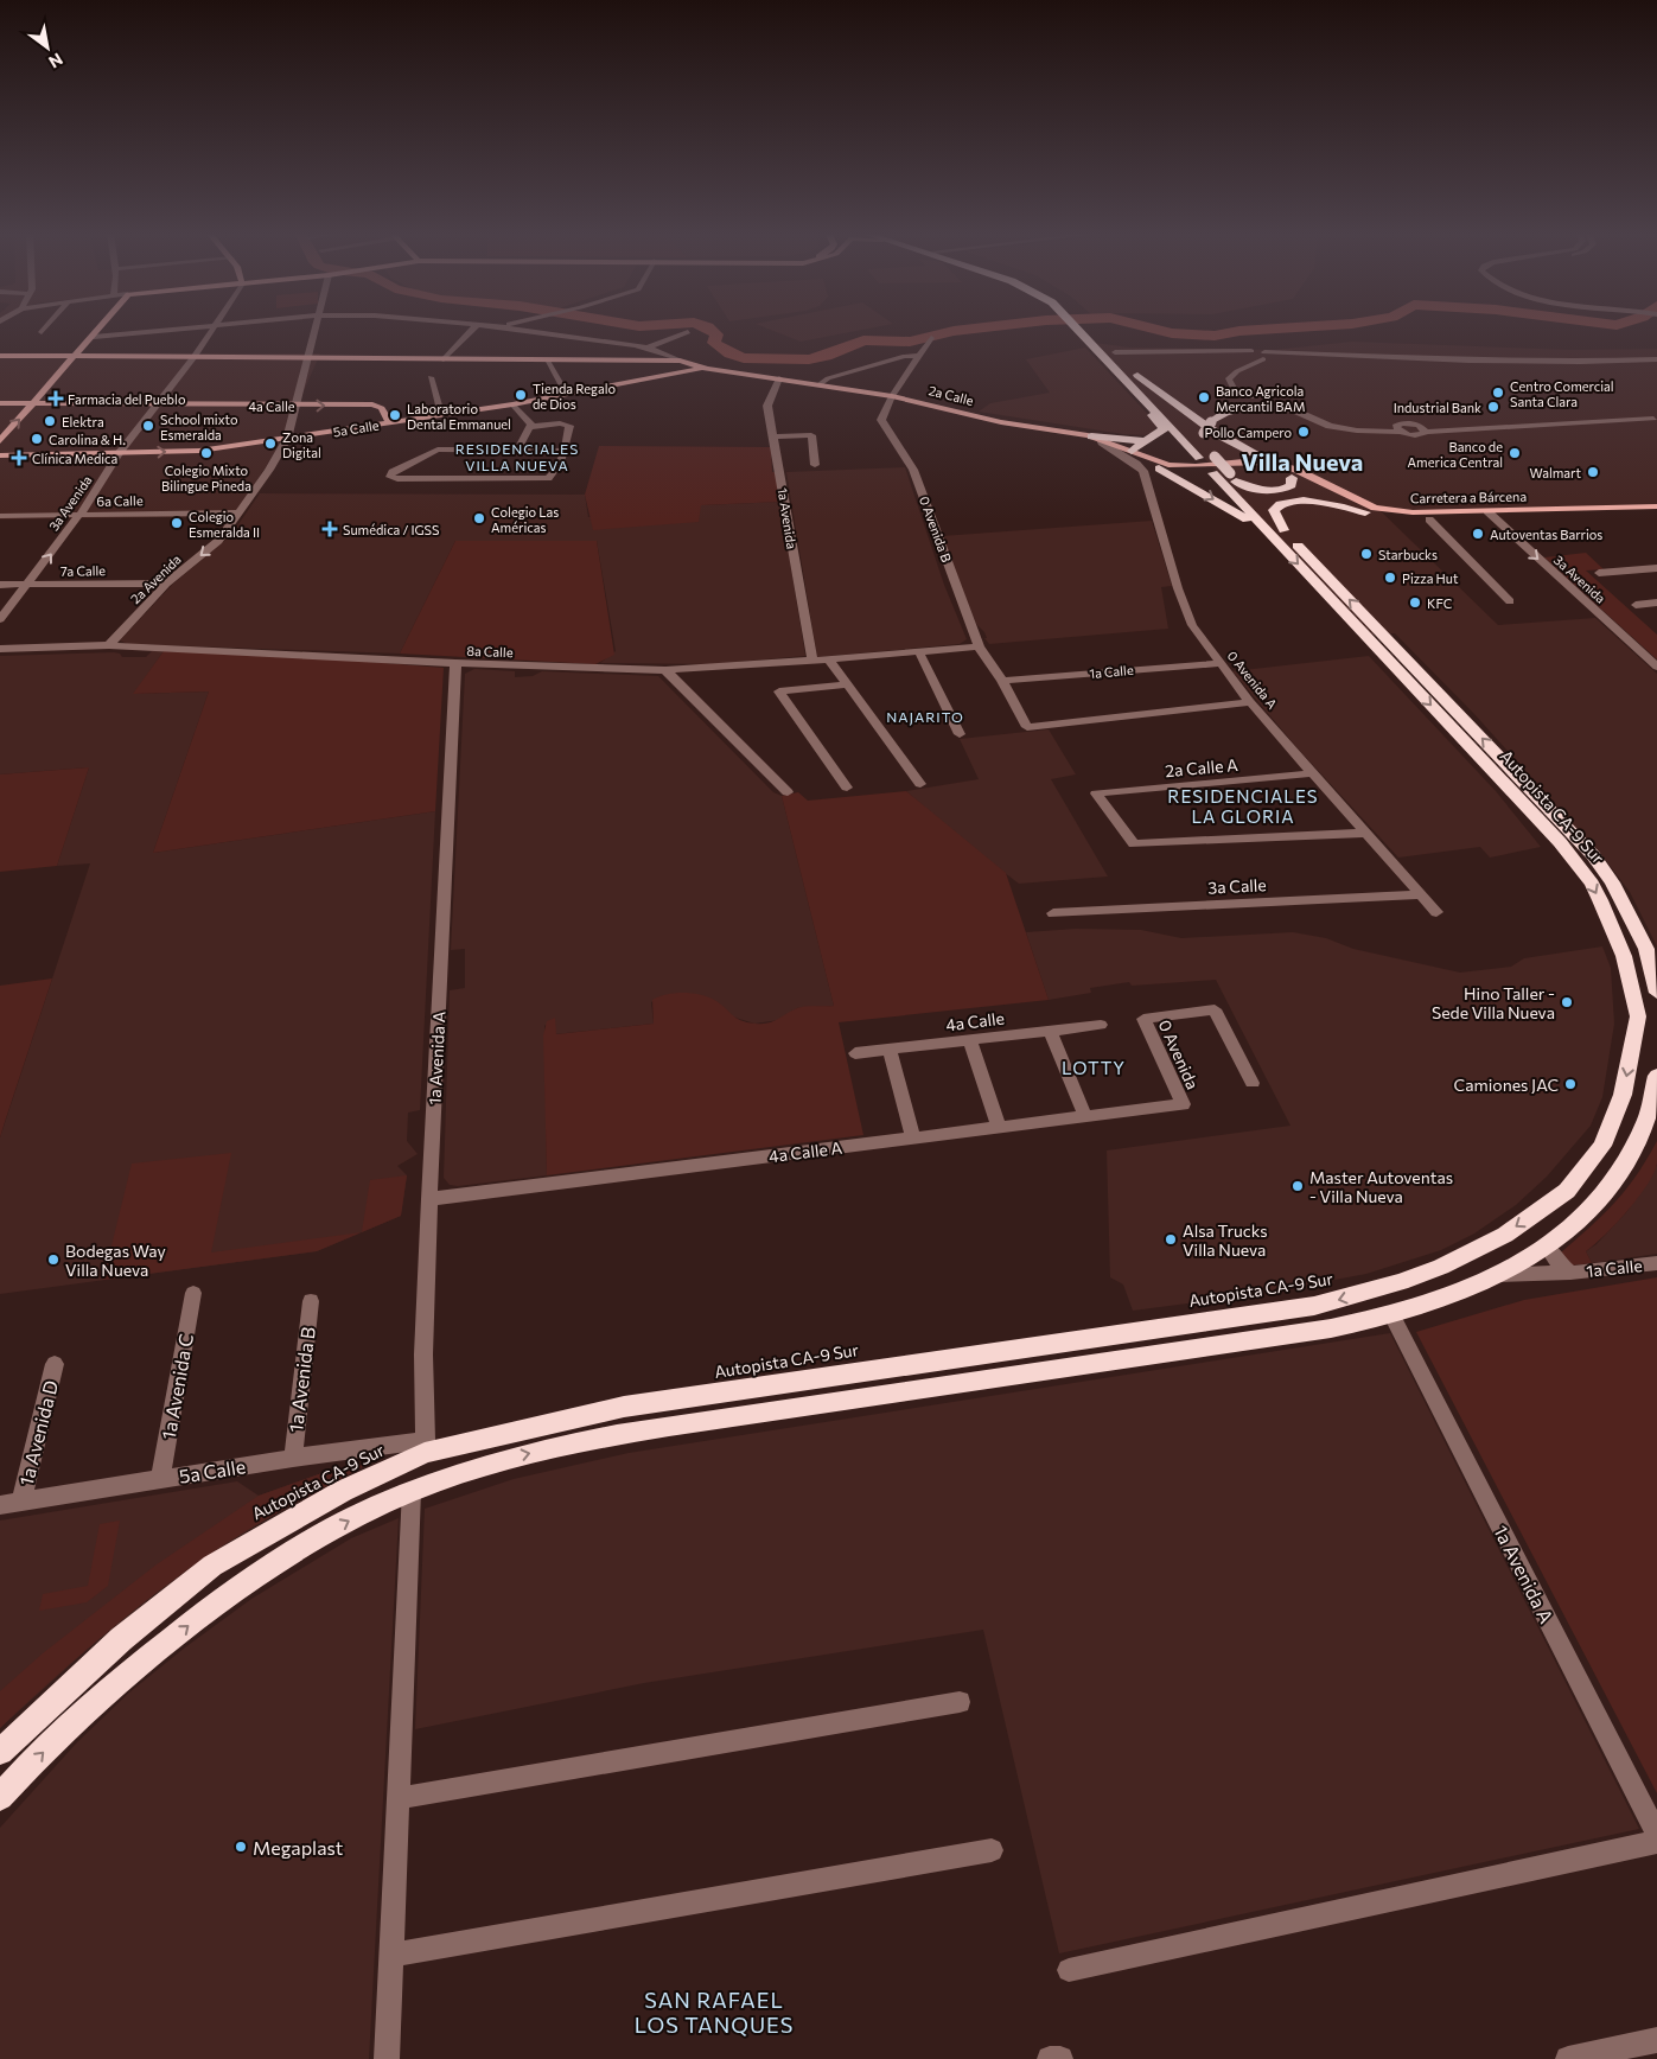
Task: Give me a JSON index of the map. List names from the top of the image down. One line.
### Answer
{"streets":{"highway":["Autopista CA-9 Sur"],"main road":["2a Calle","4a Calle","5a Calle","Carretera a Bárcena"],"street":["6a Calle","3a Avenida","1a Avenida","0 Avenida B","7a Calle","2a Avenida","8a Calle","1a Calle","0 Avenida A","2a Calle A","3a Calle","0 Avenida","1a Avenida A","4a Calle A","1a Avenida B","1a Avenida C","1a Avenida D"]},"crossings":[["2a Calle","5a Calle"],["2a Calle","Carretera a Bárcena"],["2a Calle","1a Avenida"],["2a Calle","0 Avenida B"],["2a Calle","0 Avenida A"],["4a Calle","5a Calle"],["4a Calle","3a Avenida"],["4a Calle","2a Avenida"],["5a Calle","3a Avenida"],["5a Calle","2a Avenida"],["5a Calle","Autopista CA-9 Sur"],["5a Calle","1a Avenida A"],["5a Calle","1a Avenida B"],["5a Calle","1a Avenida C"],["5a Calle","1a Avenida D"],["Carretera a Bárcena","3a Avenida"],["6a Calle","3a Avenida"],["6a Calle","2a Avenida"],["3a Avenida","7a Calle"],["1a Avenida","8a Calle"],["0 Avenida B","8a Calle"],["0 Avenida B","1a Calle"],["0 Avenida B","0 Avenida A"],["7a Calle","2a Avenida"],["2a Avenida","8a Calle"],["8a Calle","1a Avenida A"],["1a Calle","0 Avenida A"],["0 Avenida A","2a Calle A"],["0 Avenida A","3a Calle"],["Autopista CA-9 Sur","1a Avenida A"],["0 Avenida","4a Calle A"],["1a Avenida A","4a Calle A"]],"districts":["RESIDENCIALES VILLA NUEVA","Villa Nueva","NAJARITO","RESIDENCIALES LA GLORIA","LOTTY","SAN RAFAEL LOS TANQUES"],"places":{"other":["Centro Comercial Santa Clara","Tienda Regalo de Dios","Banco Agricola Mercantil BAM","Industrial Bank","Laboratorio Dental Emmanuel","Elektra","School mixto Esmeralda","Pollo Campero","Carolina & H.","Zona Digital","Colegio Mixto Bilingue Pineda","Banco de America Central","Walmart","Colegio Las Américas","Colegio Esmeralda II","Autoventas Barrios","Starbucks","Pizza Hut","KFC","Hino Taller - Sede Villa Nueva","Camiones JAC","Master Autoventas - Villa Nueva","Alsa Trucks Villa Nueva","Bodegas Way Villa Nueva","Megaplast"],"health":["Farmacia del Pueblo","Clínica Medica","Sumédica / IGSS"]},"north":"bottom right"}
